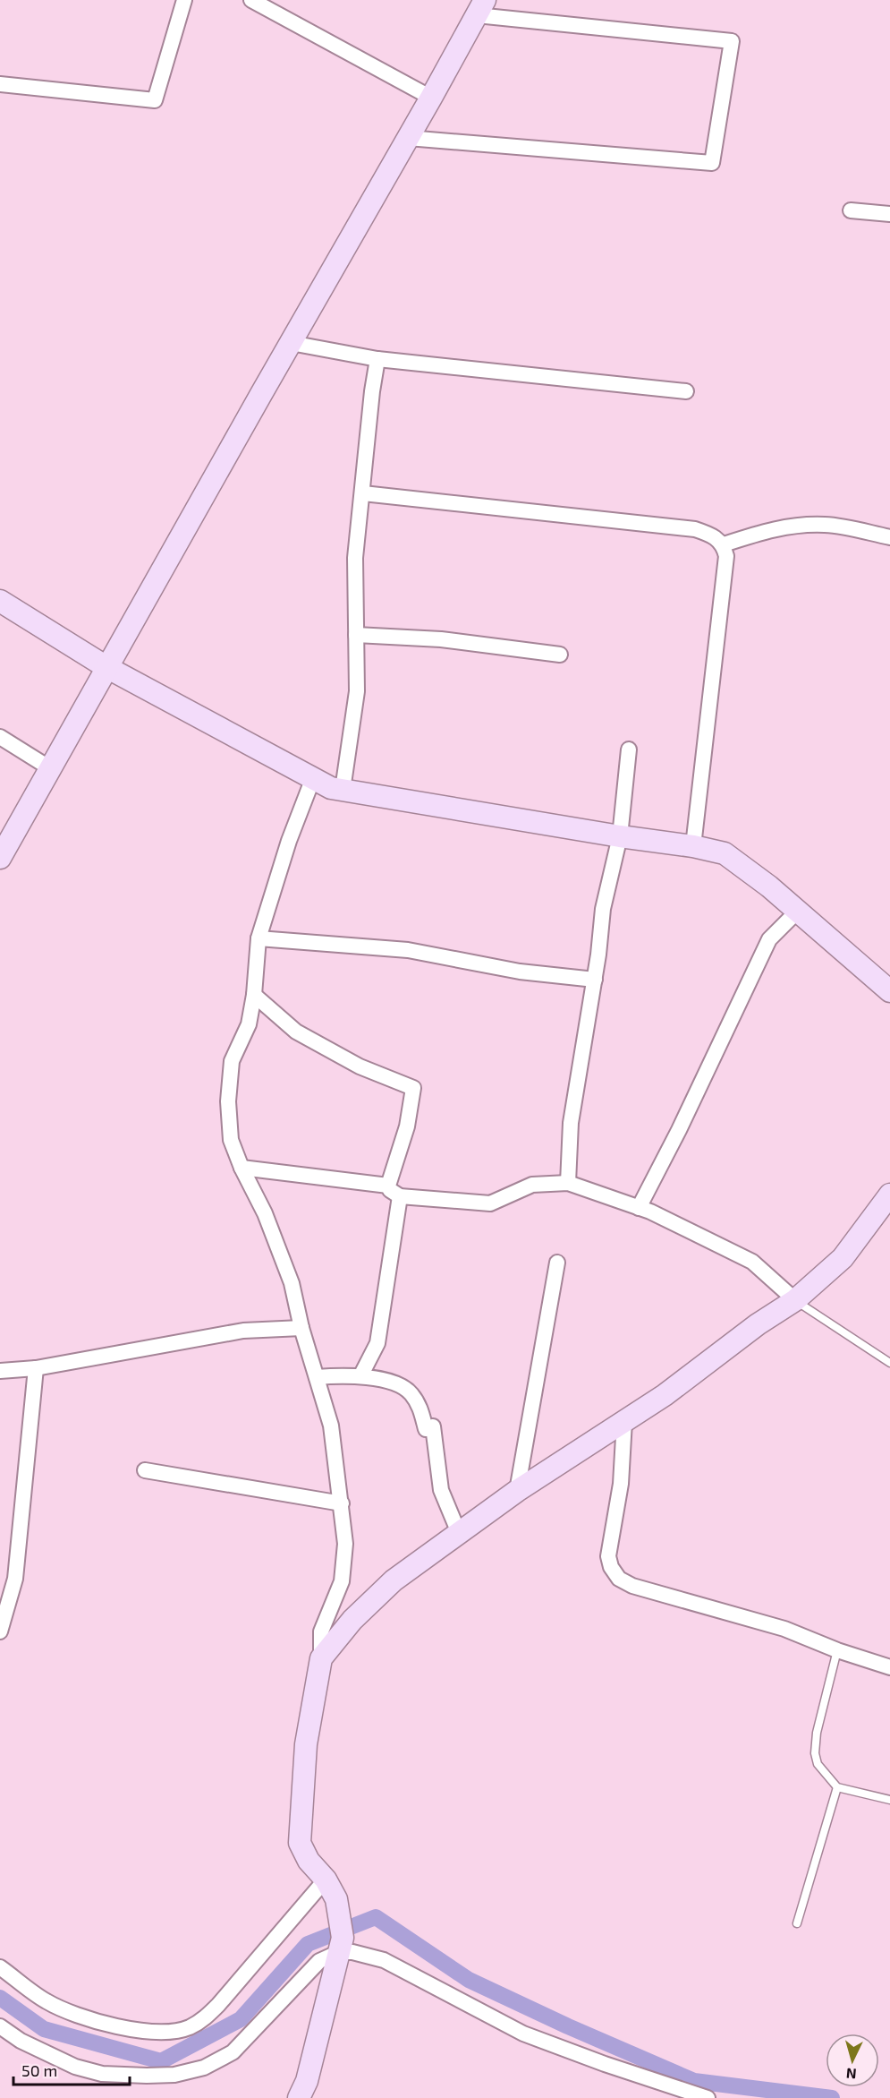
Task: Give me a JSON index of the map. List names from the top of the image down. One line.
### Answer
{"scale_bar":"50 m","north":"bottom"}
